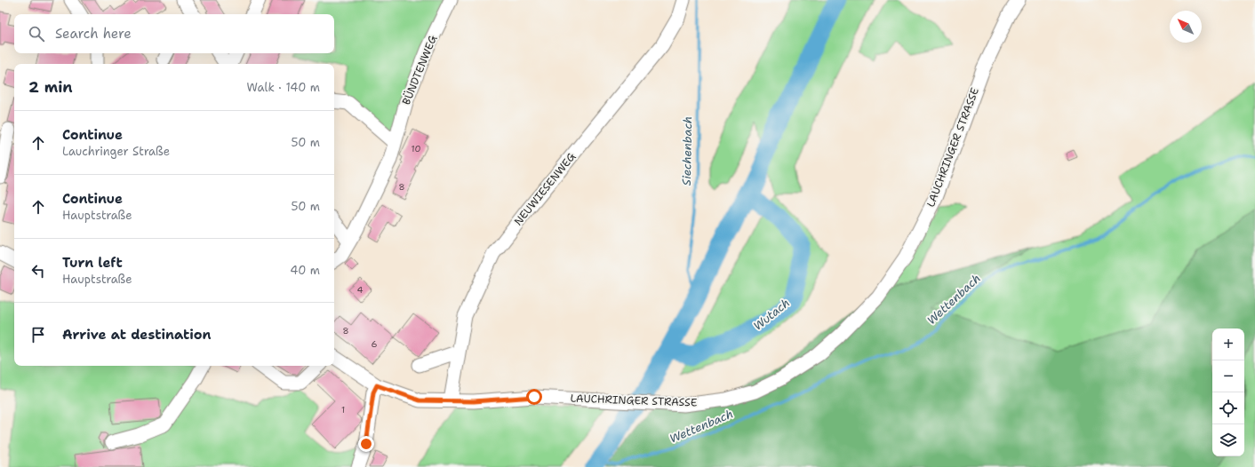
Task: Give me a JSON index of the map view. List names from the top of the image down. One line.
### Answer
{"streets":{"street":["BÜNDTENWEG","LAUCHRINGER STRASSE","NEUWIESENWEG"]},"crossings":[["LAUCHRINGER STRASSE","NEUWIESENWEG"]],"water":["Siechenbach","Wettenbach","Wutach"],"house_numbers":["10","8","4","8","6","1"],"north":"top left","page":{"search":"Search here","heading":["2 min","Walk · 140 m"],"list":[["Continue","Lauchringer Straße","50 m"],["Continue","Hauptstraße","50 m"],["Turn left","Hauptstraße","40 m"],"Arrive at destination"],"map_buttons":["+","−"]}}
